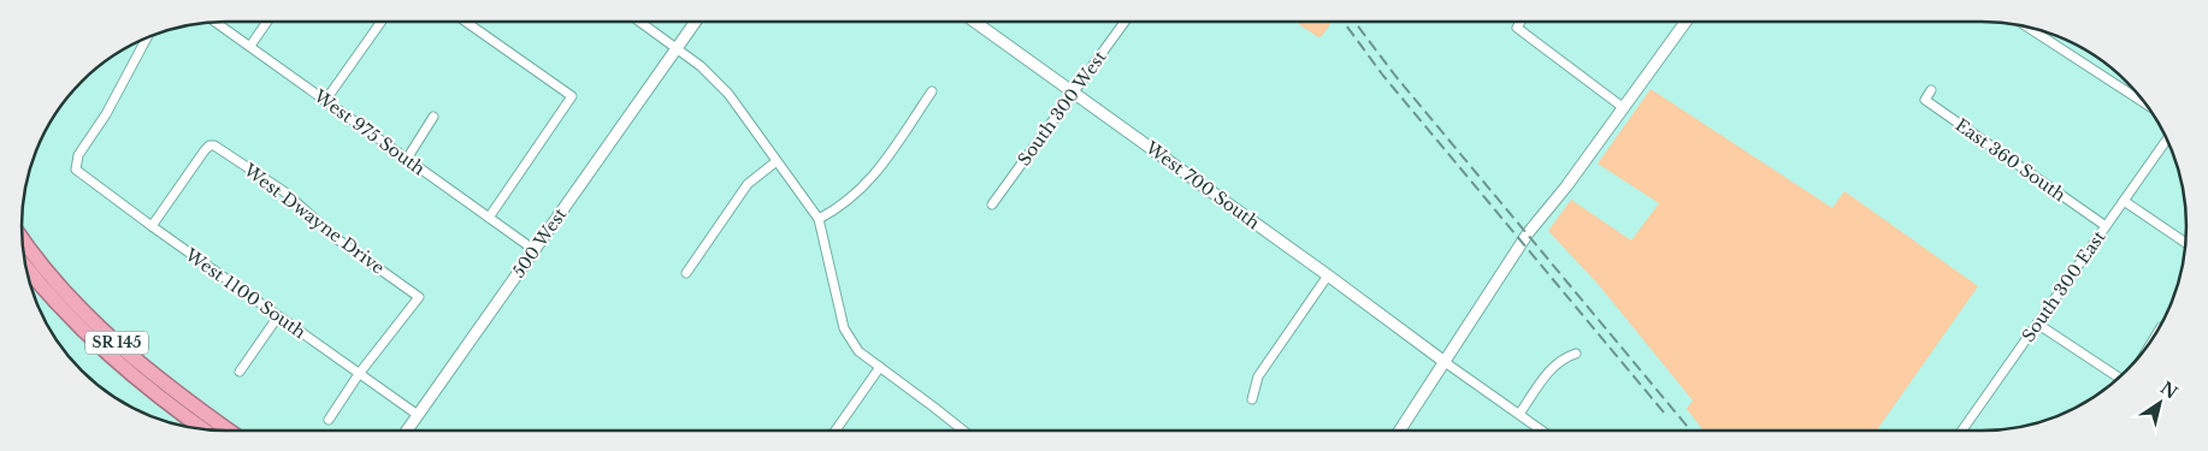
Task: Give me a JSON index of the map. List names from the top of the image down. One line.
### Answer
{"streets":{"highway":["SR 145"],"street":["South 300 West","West 975 South","East 360 South","West 700 South","West Dwayne Drive","500 West","South 300 East","West 1100 South"]},"crossings":[["South 300 West","West 700 South"],["West 975 South","500 West"],["East 360 South","South 300 East"],["West Dwayne Drive","West 1100 South"],["500 West","West 1100 South"]],"north":"top right"}
